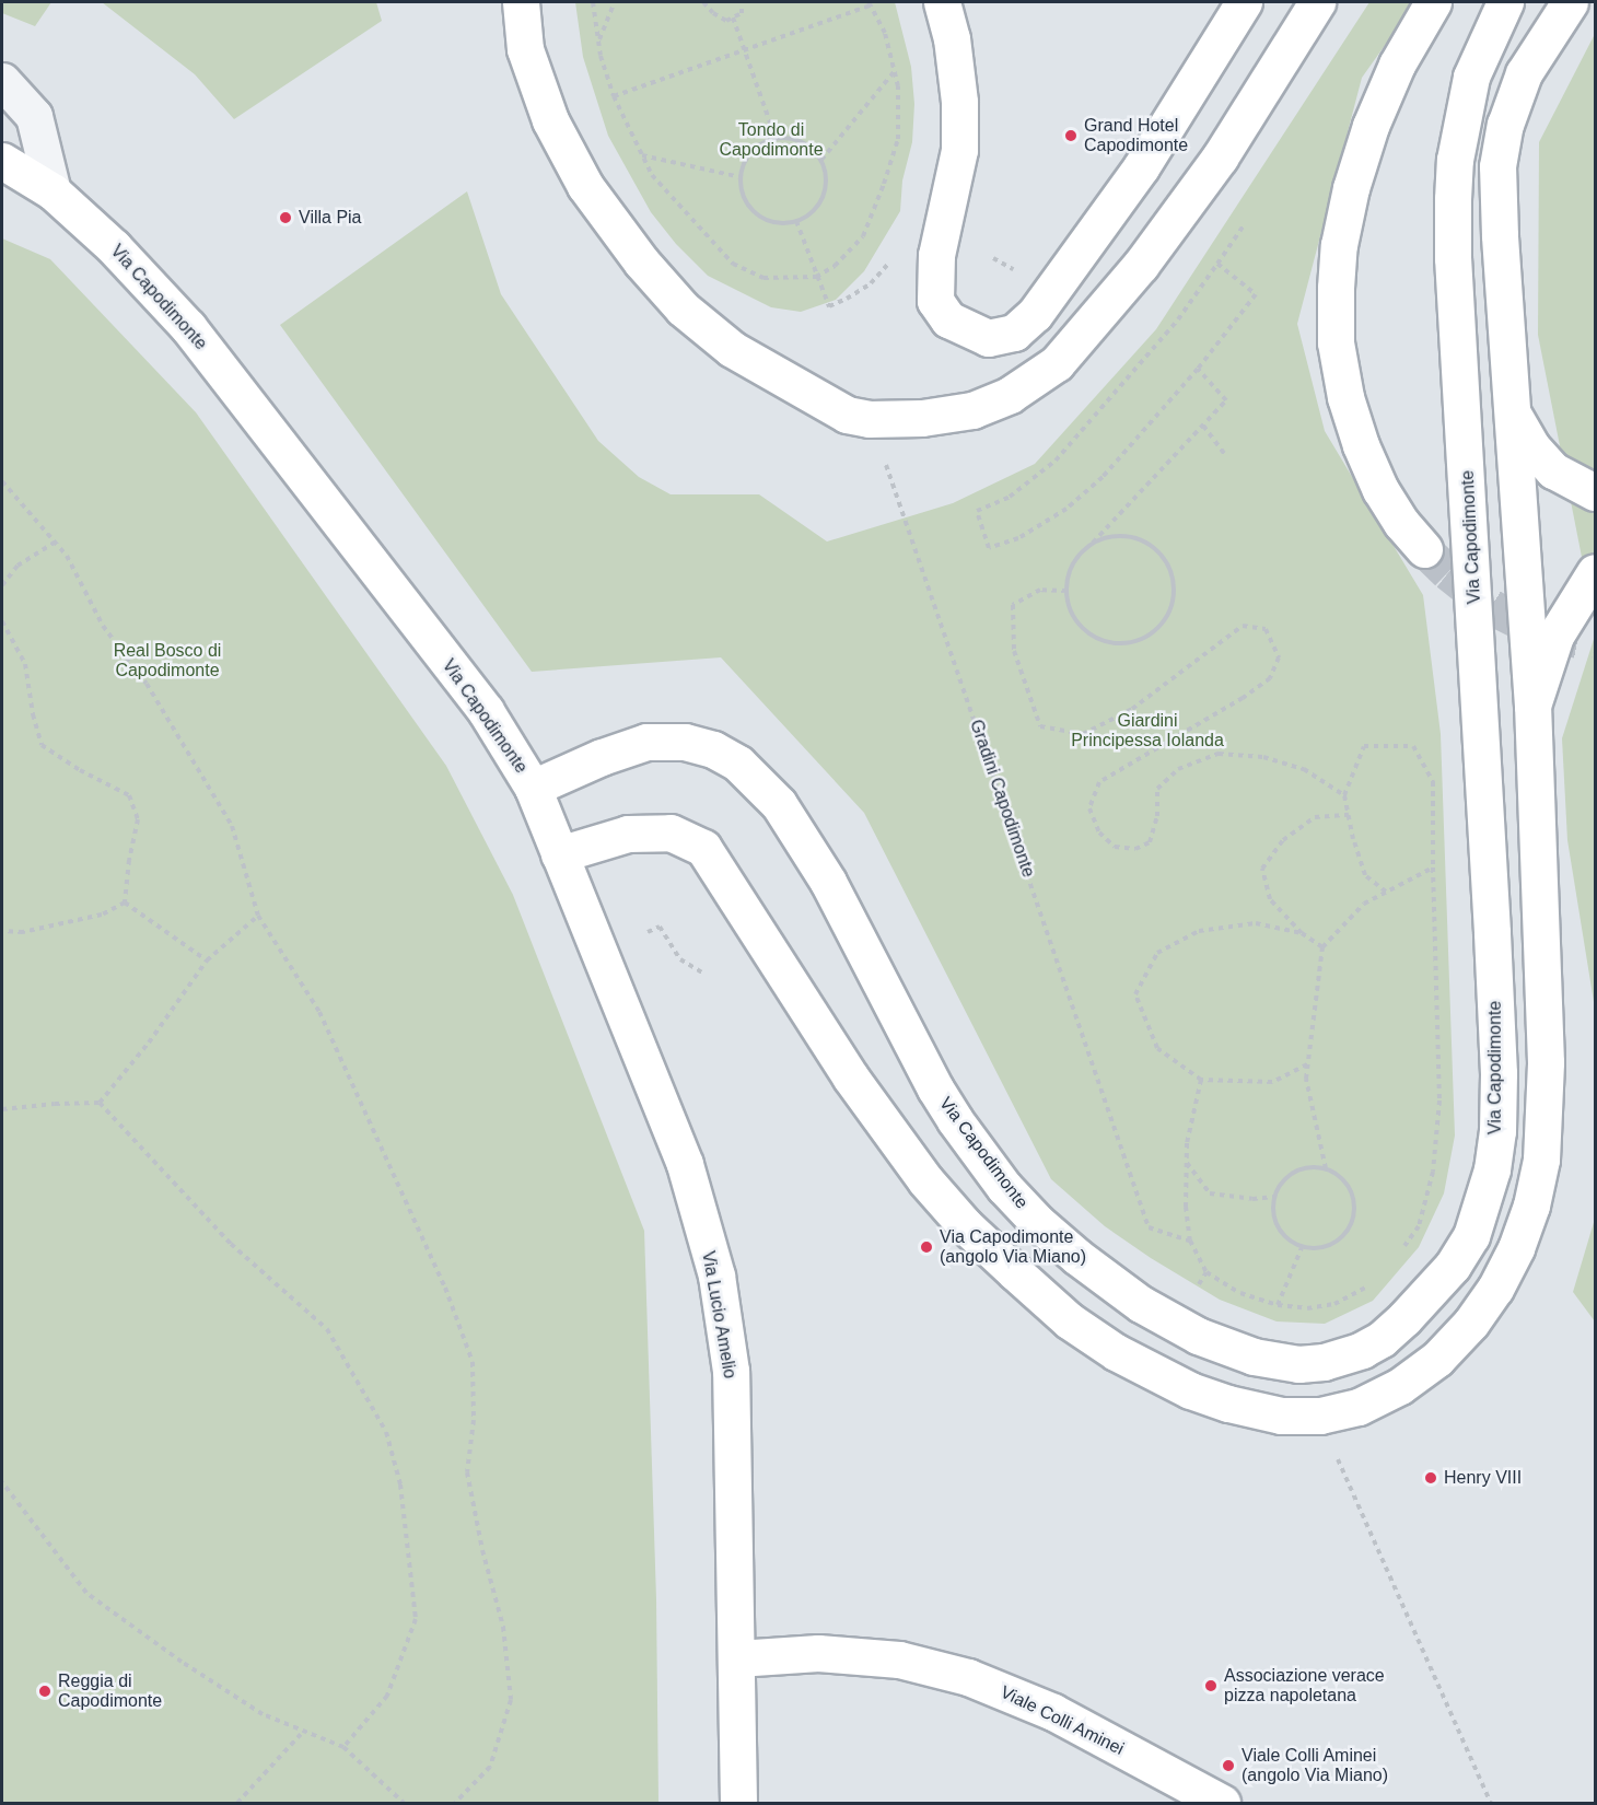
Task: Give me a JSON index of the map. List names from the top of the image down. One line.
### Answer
{"streets":{"main road":["Via Capodimonte","Via Lucio Amelio","Viale Colli Aminei"],"path":["Gradini Capodimonte"]},"crossings":[["Via Capodimonte","Via Lucio Amelio"],["Via Lucio Amelio","Viale Colli Aminei"]],"parks":["Tondo di Capodimonte","Real Bosco di Capodimonte","Giardini Principessa Iolanda"],"places":["Grand Hotel Capodimonte","Villa Pia","Via Capodimonte (angolo Via Miano)","Henry VIII","Associazione verace pizza napoletana","Reggia di Capodimonte","Viale Colli Aminei (angolo Via Miano)"]}
